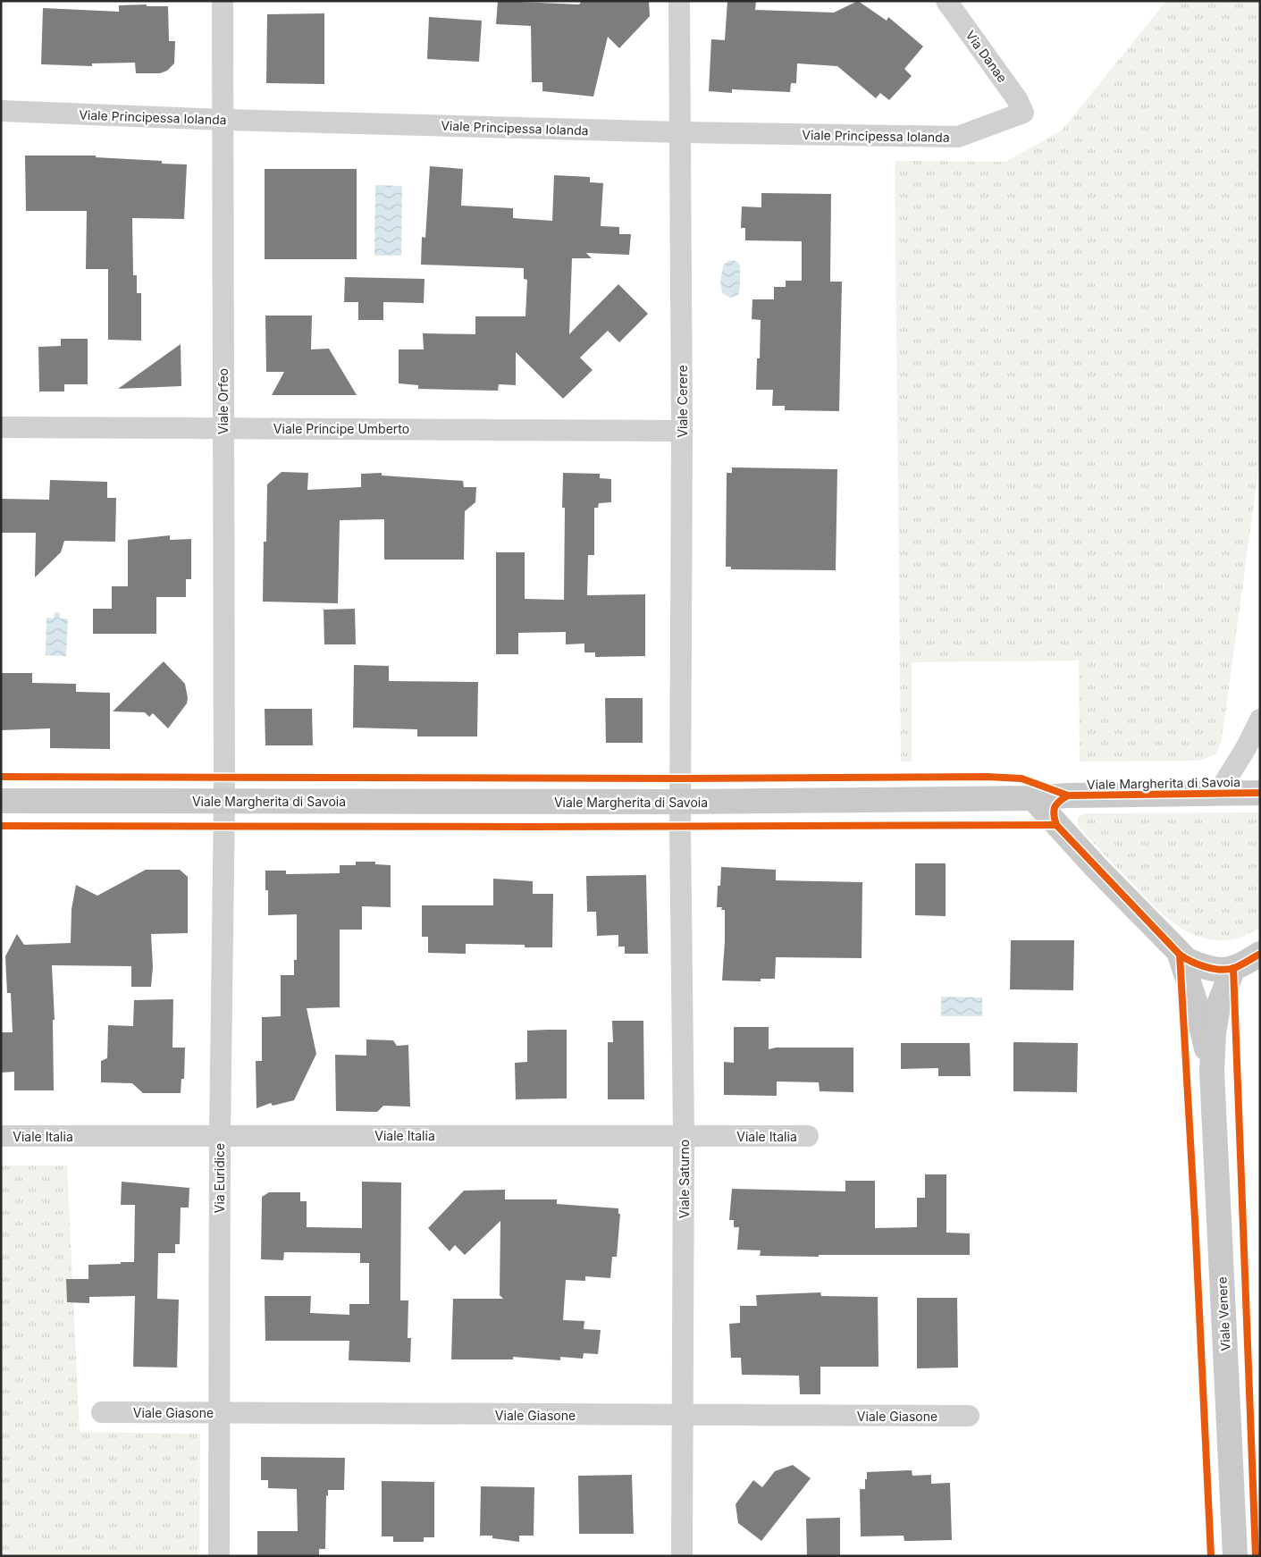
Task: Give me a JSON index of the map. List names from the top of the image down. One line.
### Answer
{"streets":{"street":["Via Danae","Viale Principessa Iolanda","Viale Orfeo","Viale Cerere","Viale Principe Umberto","Viale Margherita di Savoia","Viale Italia","Via Euridice","Viale Saturno","Viale Venere","Viale Giasone"]},"crossings":[["Via Danae","Viale Principessa Iolanda"],["Viale Principessa Iolanda","Viale Orfeo"],["Viale Principessa Iolanda","Viale Cerere"],["Viale Orfeo","Viale Principe Umberto"],["Viale Orfeo","Viale Margherita di Savoia"],["Viale Orfeo","Via Euridice"],["Viale Cerere","Viale Principe Umberto"],["Viale Cerere","Viale Margherita di Savoia"],["Viale Cerere","Viale Saturno"],["Viale Margherita di Savoia","Via Euridice"],["Viale Margherita di Savoia","Viale Saturno"],["Viale Italia","Via Euridice"],["Viale Italia","Viale Saturno"],["Via Euridice","Viale Giasone"],["Viale Saturno","Viale Giasone"]]}
